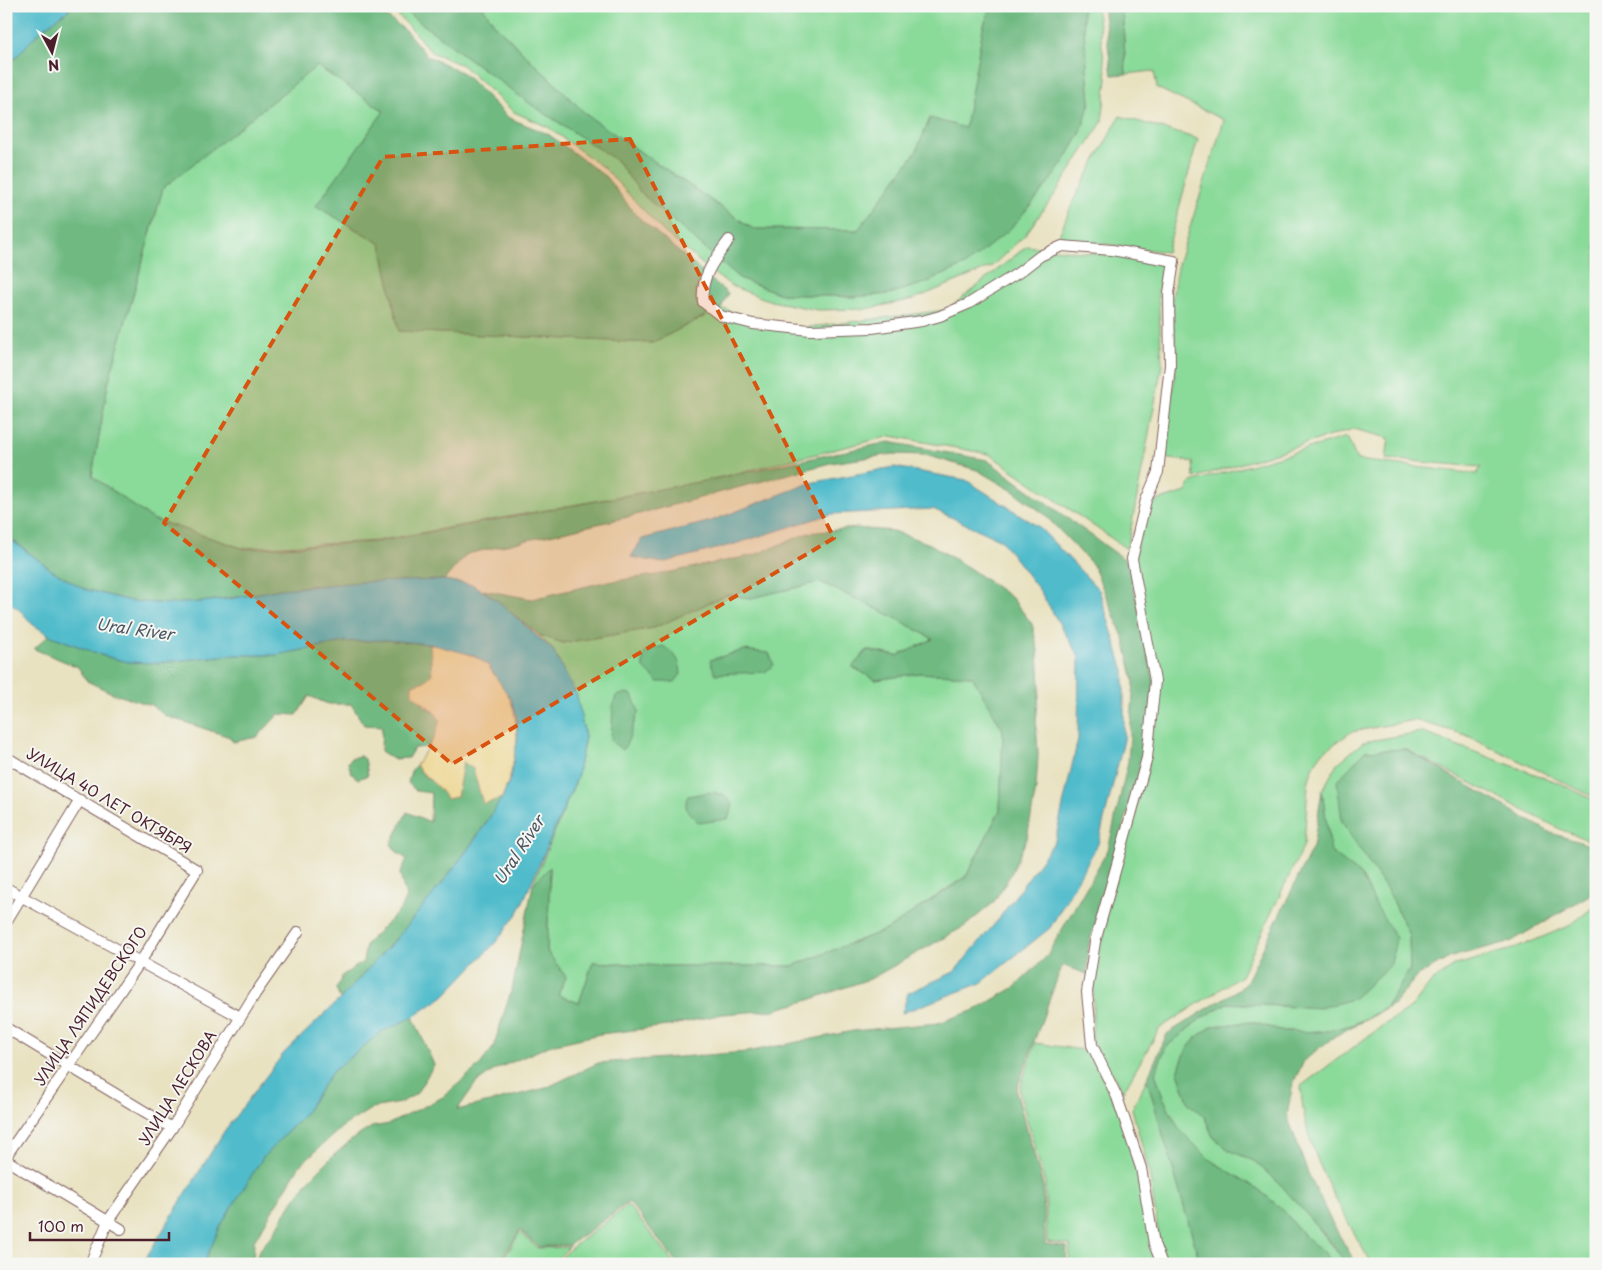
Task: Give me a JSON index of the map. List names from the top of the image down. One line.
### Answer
{"streets":{"street":["УЛИЦА 40 ЛЕТ ОКТЯБРЯ","УЛИЦА ЛЯПИДЕВСКОГО","УЛИЦА ЛЕСКОВА"]},"crossings":[["УЛИЦА 40 ЛЕТ ОКТЯБРЯ","УЛИЦА ЛЯПИДЕВСКОГО"]],"water":["Ural River"],"scale_bar":"100 m","north":"bottom"}
